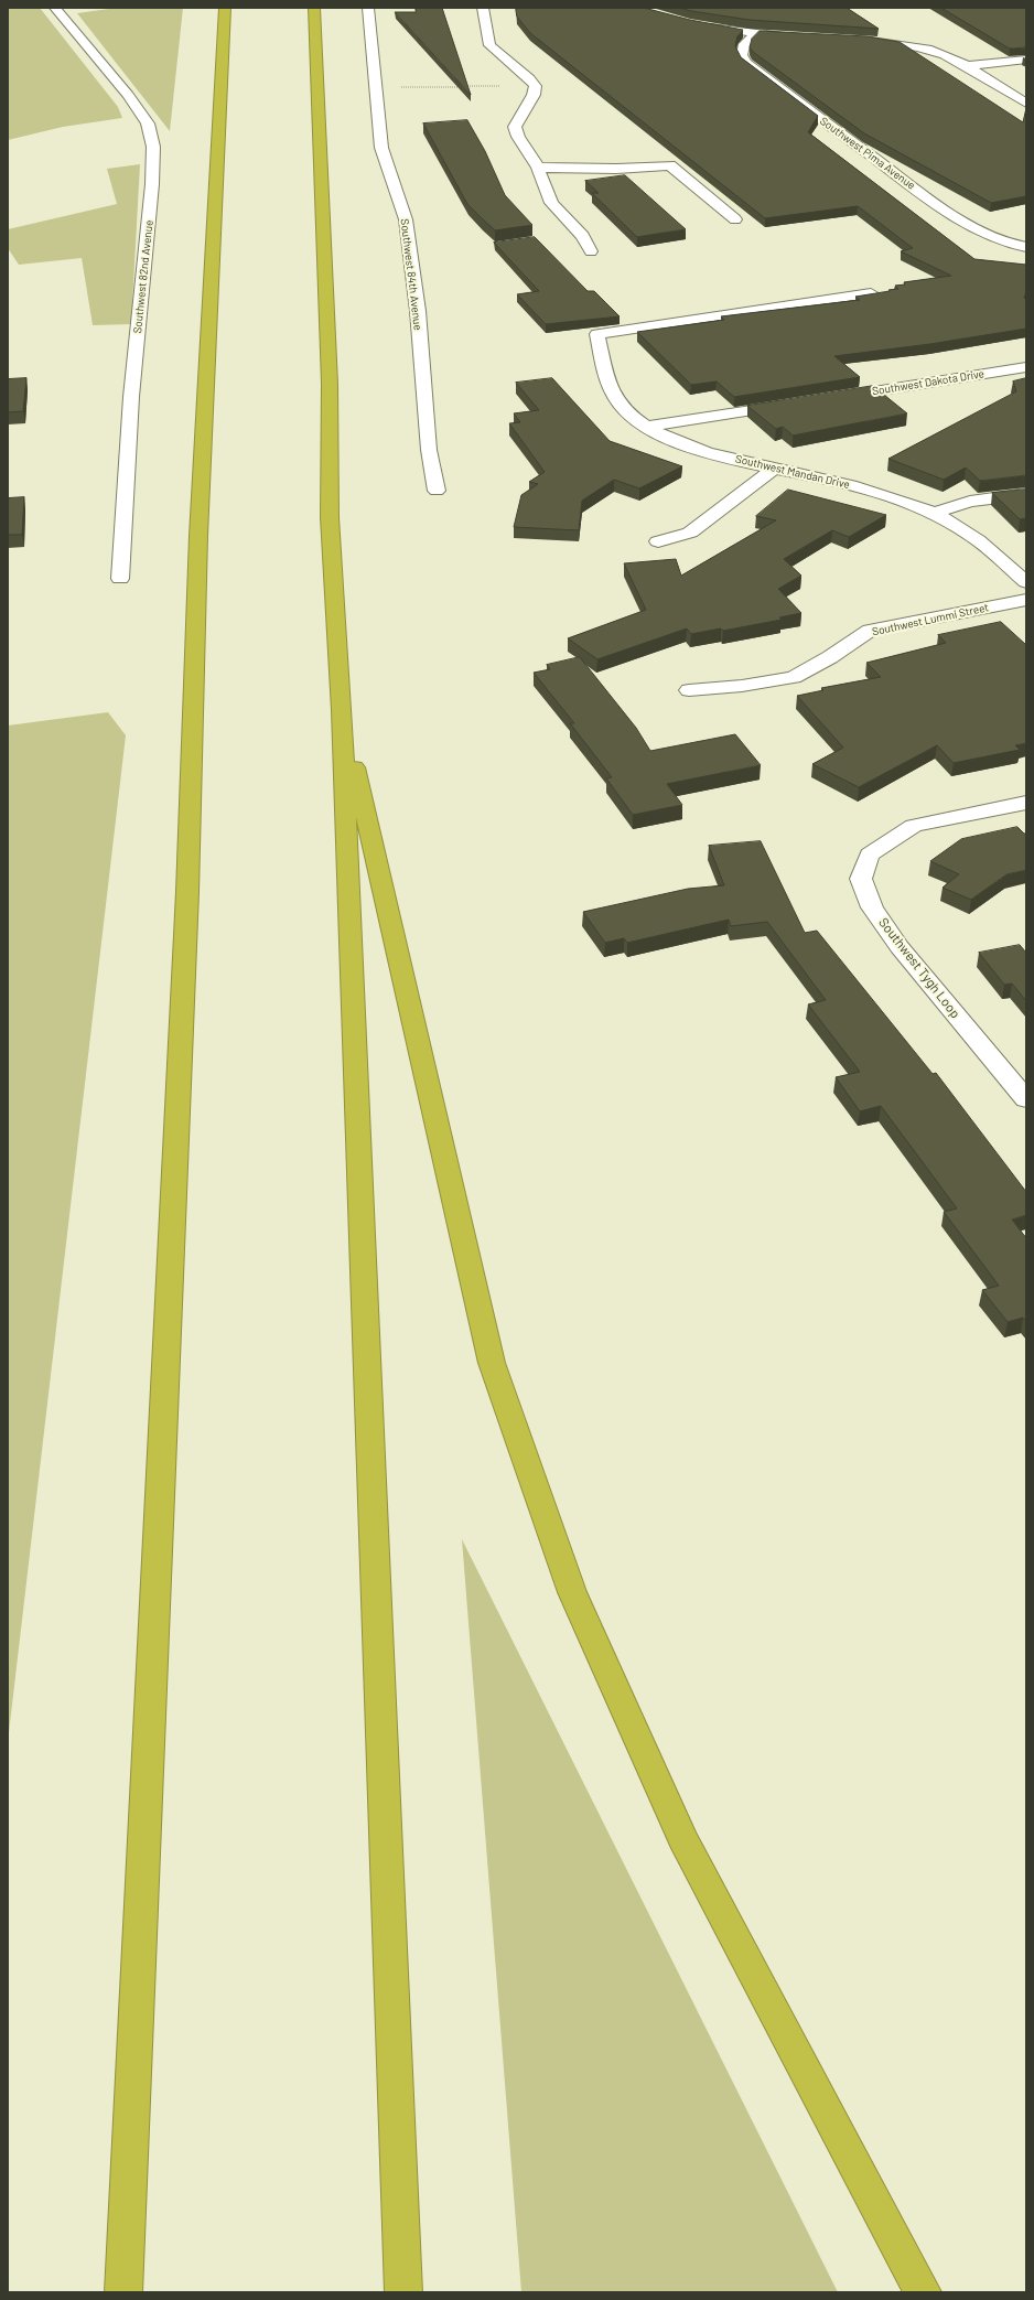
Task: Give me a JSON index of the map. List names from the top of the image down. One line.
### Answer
{"streets":{"street":["Southwest Pima Avenue","Southwest 84th Avenue","Southwest 82nd Avenue","Southwest Dakota Drive","Southwest Mandan Drive","Southwest Lummi Street","Southwest Tygh Loop"]}}
